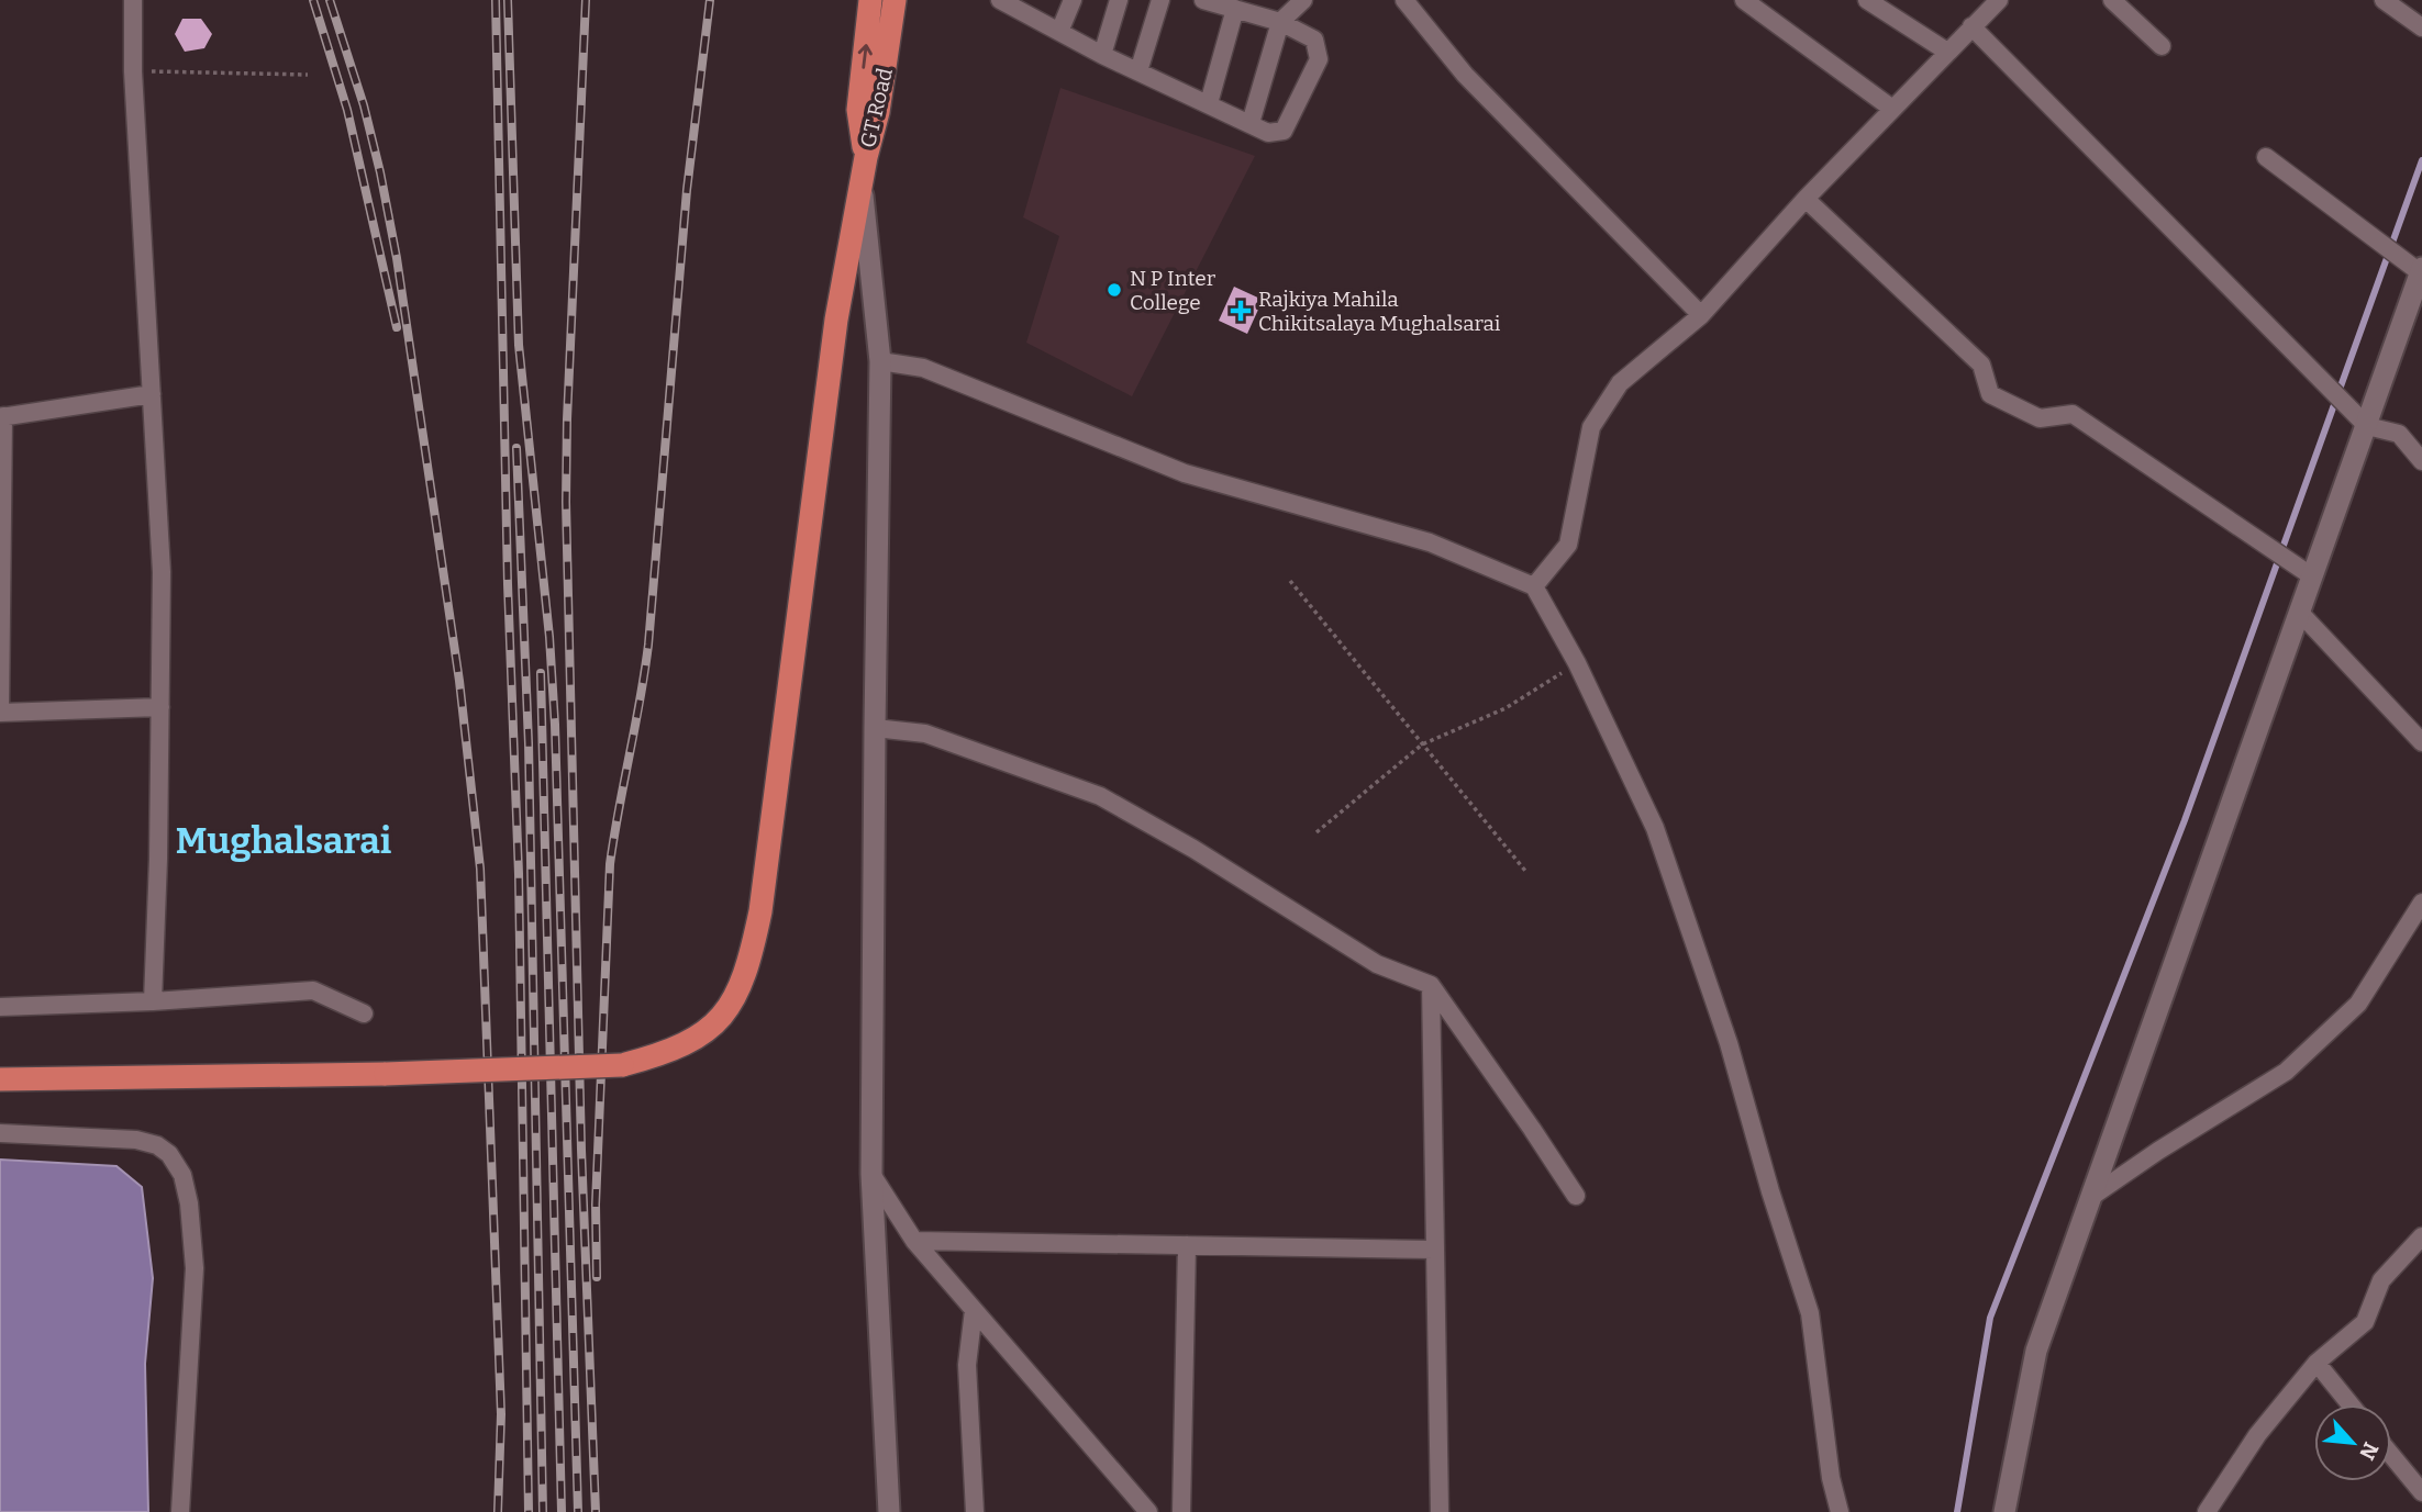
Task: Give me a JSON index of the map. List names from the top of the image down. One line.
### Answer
{"streets":{"highway":["GT Road"]},"districts":["Mughalsarai"],"places":{"other":["N P Inter College"],"health":["Rajkiya Mahila Chikitsalaya Mughalsarai"]},"north":"bottom right"}
